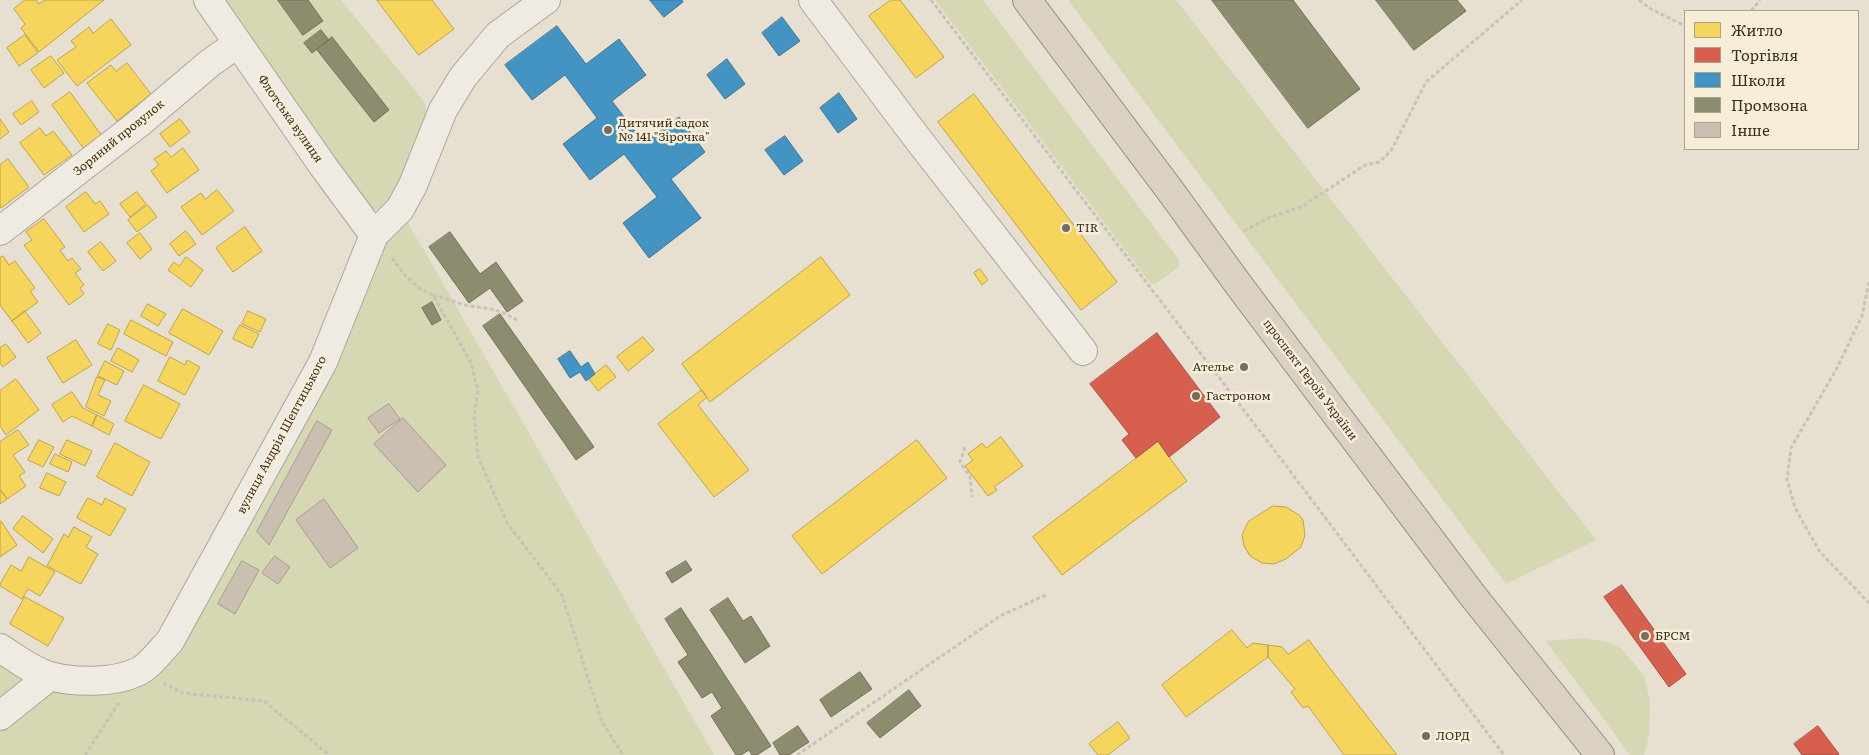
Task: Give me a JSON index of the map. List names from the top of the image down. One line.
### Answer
{"streets":{"highway":["проспект Героїв України"],"street":["Флотська вулиця","Зоряний провулок","вулиця Андрія Шептицького"]},"crossings":[["Флотська вулиця","Зоряний провулок"],["Флотська вулиця","вулиця Андрія Шептицького"]],"places":["Дитячий садок № 141 \"Зірочка\"","TIR","Ательє","Гастроном","БРСМ","ЛОРД"],"legend":["Житло","Торгівля","Школи","Промзона","Інше"]}
